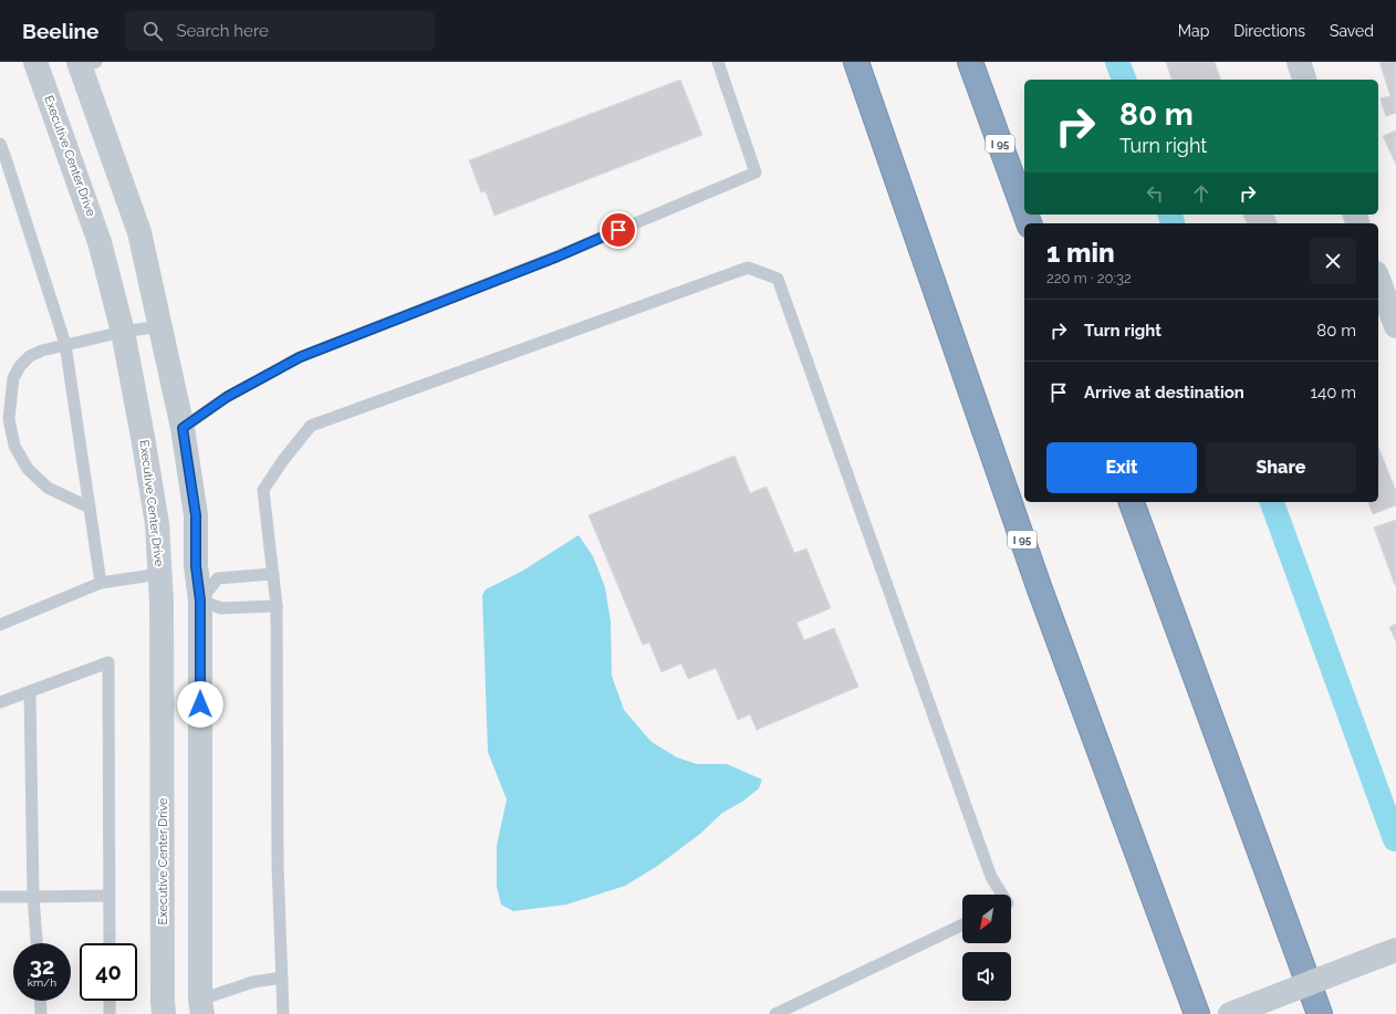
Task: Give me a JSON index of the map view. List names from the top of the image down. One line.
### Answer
{"streets":{"highway":["I 95"],"street":["Executive Center Drive"]},"north":"bottom left","page":{"header":"Beeline","search":"Search here","nav":["Map","Directions","Saved"],"turn":["80 m","Turn right"],"heading":["1 min","220 m · 20:32"],"list":[{"name":"Turn right","value":"80 m"},{"name":"Arrive at destination","value":"140 m"}],"buttons":["Exit","Share"],"speed":"32 km/h","limit":"40"}}
